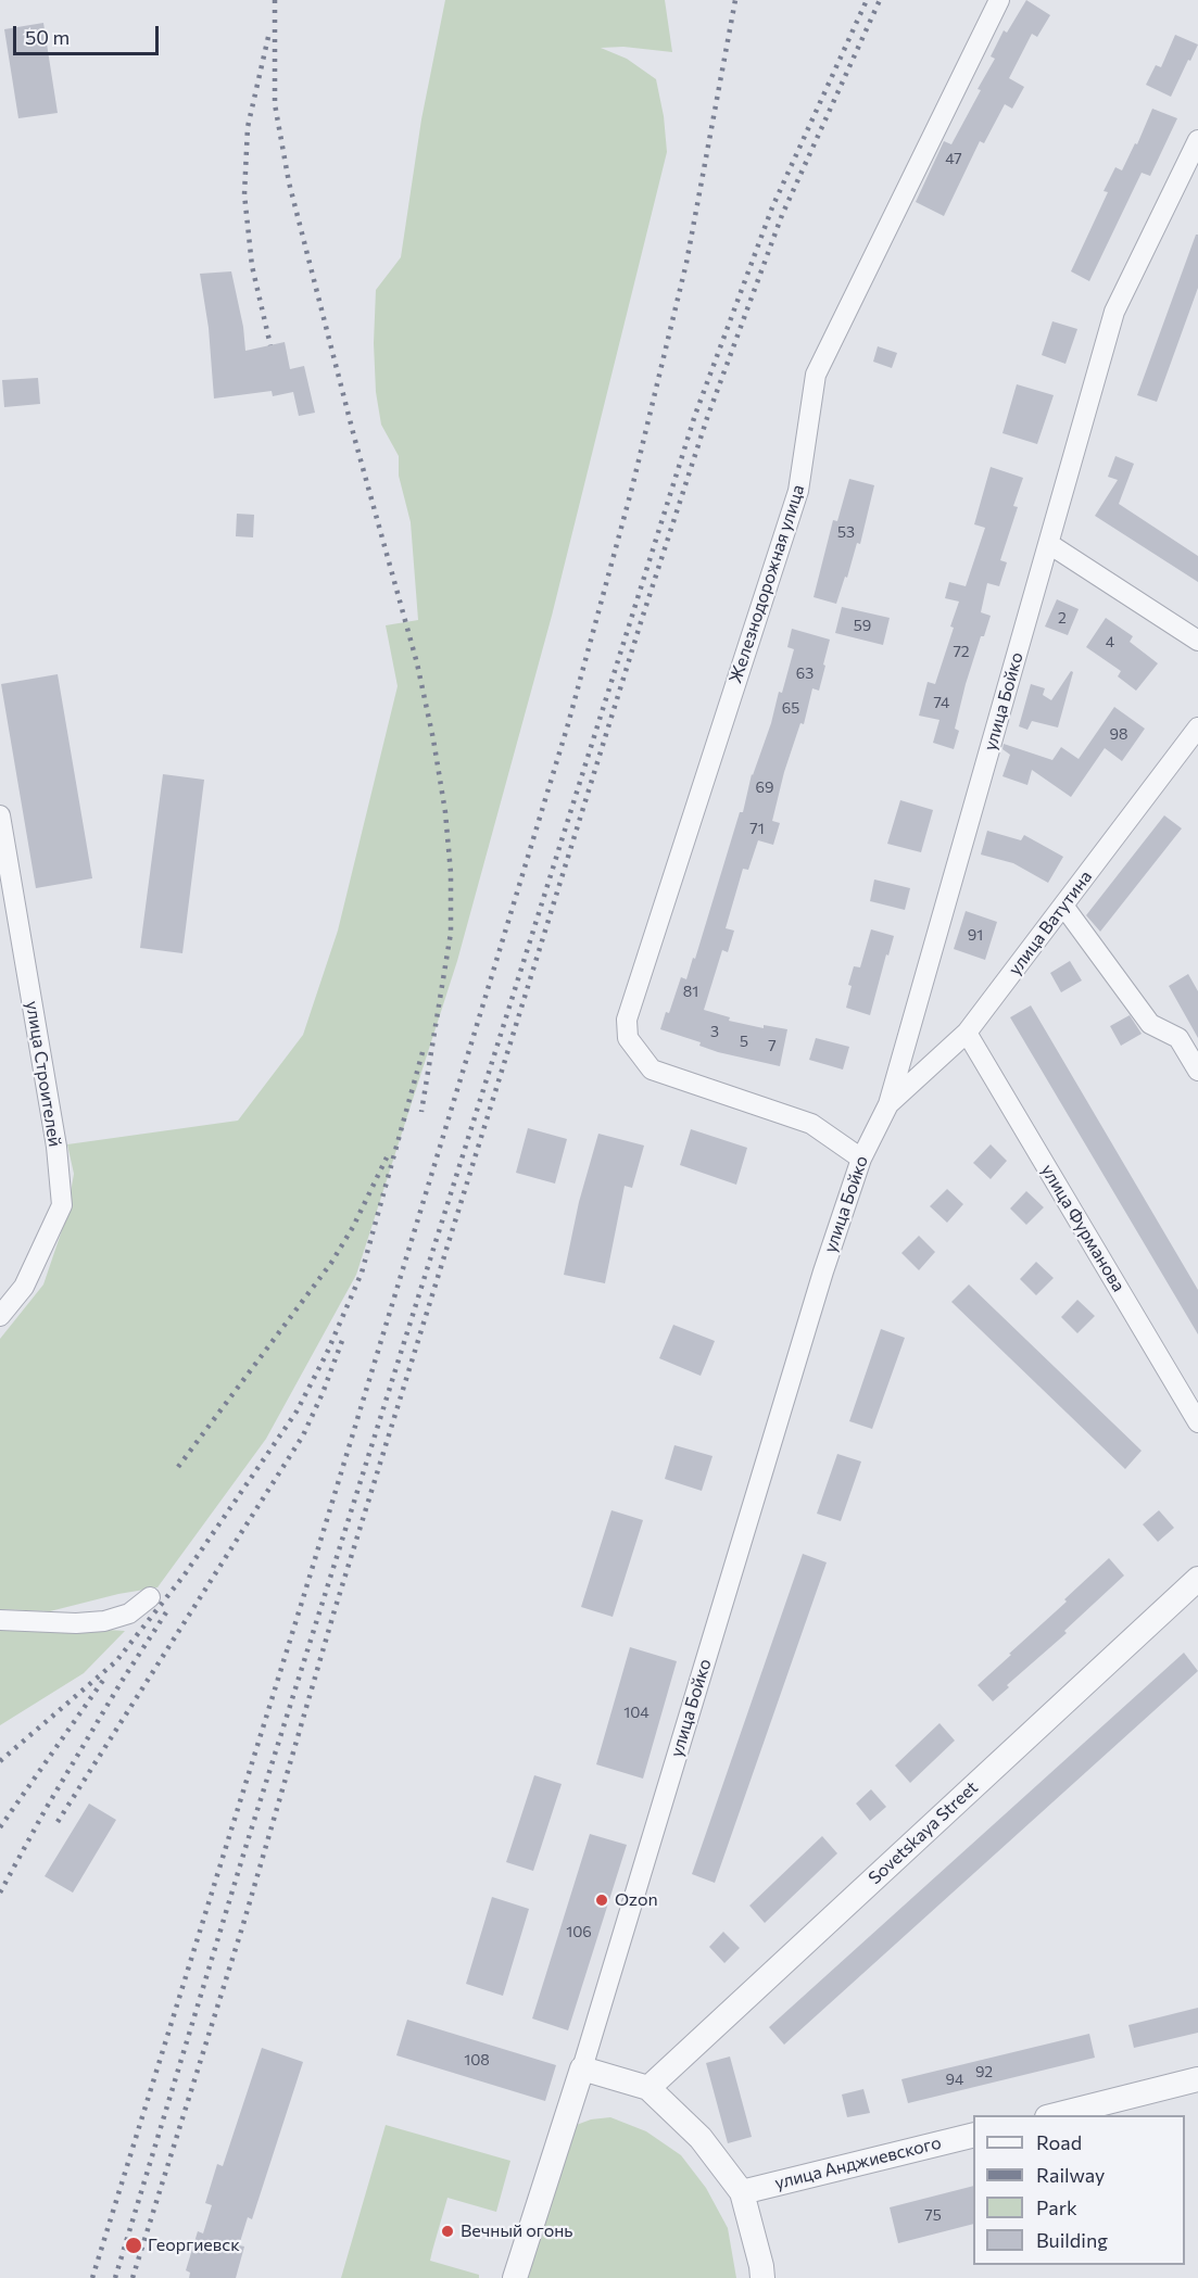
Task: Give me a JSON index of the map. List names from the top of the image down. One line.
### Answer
{"streets":{"street":["Железнодорожная улица","улица Бойко","улица Ватутина","улица Строителей","улица Фурманова","Sovetskaya Street","улица Анджиевского"]},"crossings":[["Железнодорожная улица","улица Бойко"],["улица Бойко","улица Ватутина"],["улица Ватутина","улица Фурманова"]],"places":["Ozon","Вечный огонь","Георгиевск"],"house_numbers":["47","53","2","59","4","72","63","74","65","98","69","71","91","81","3","5","7","104","106","108","92","94","75"],"legend":["Road","Railway","Park","Building"],"scale_bar":"50 m"}
